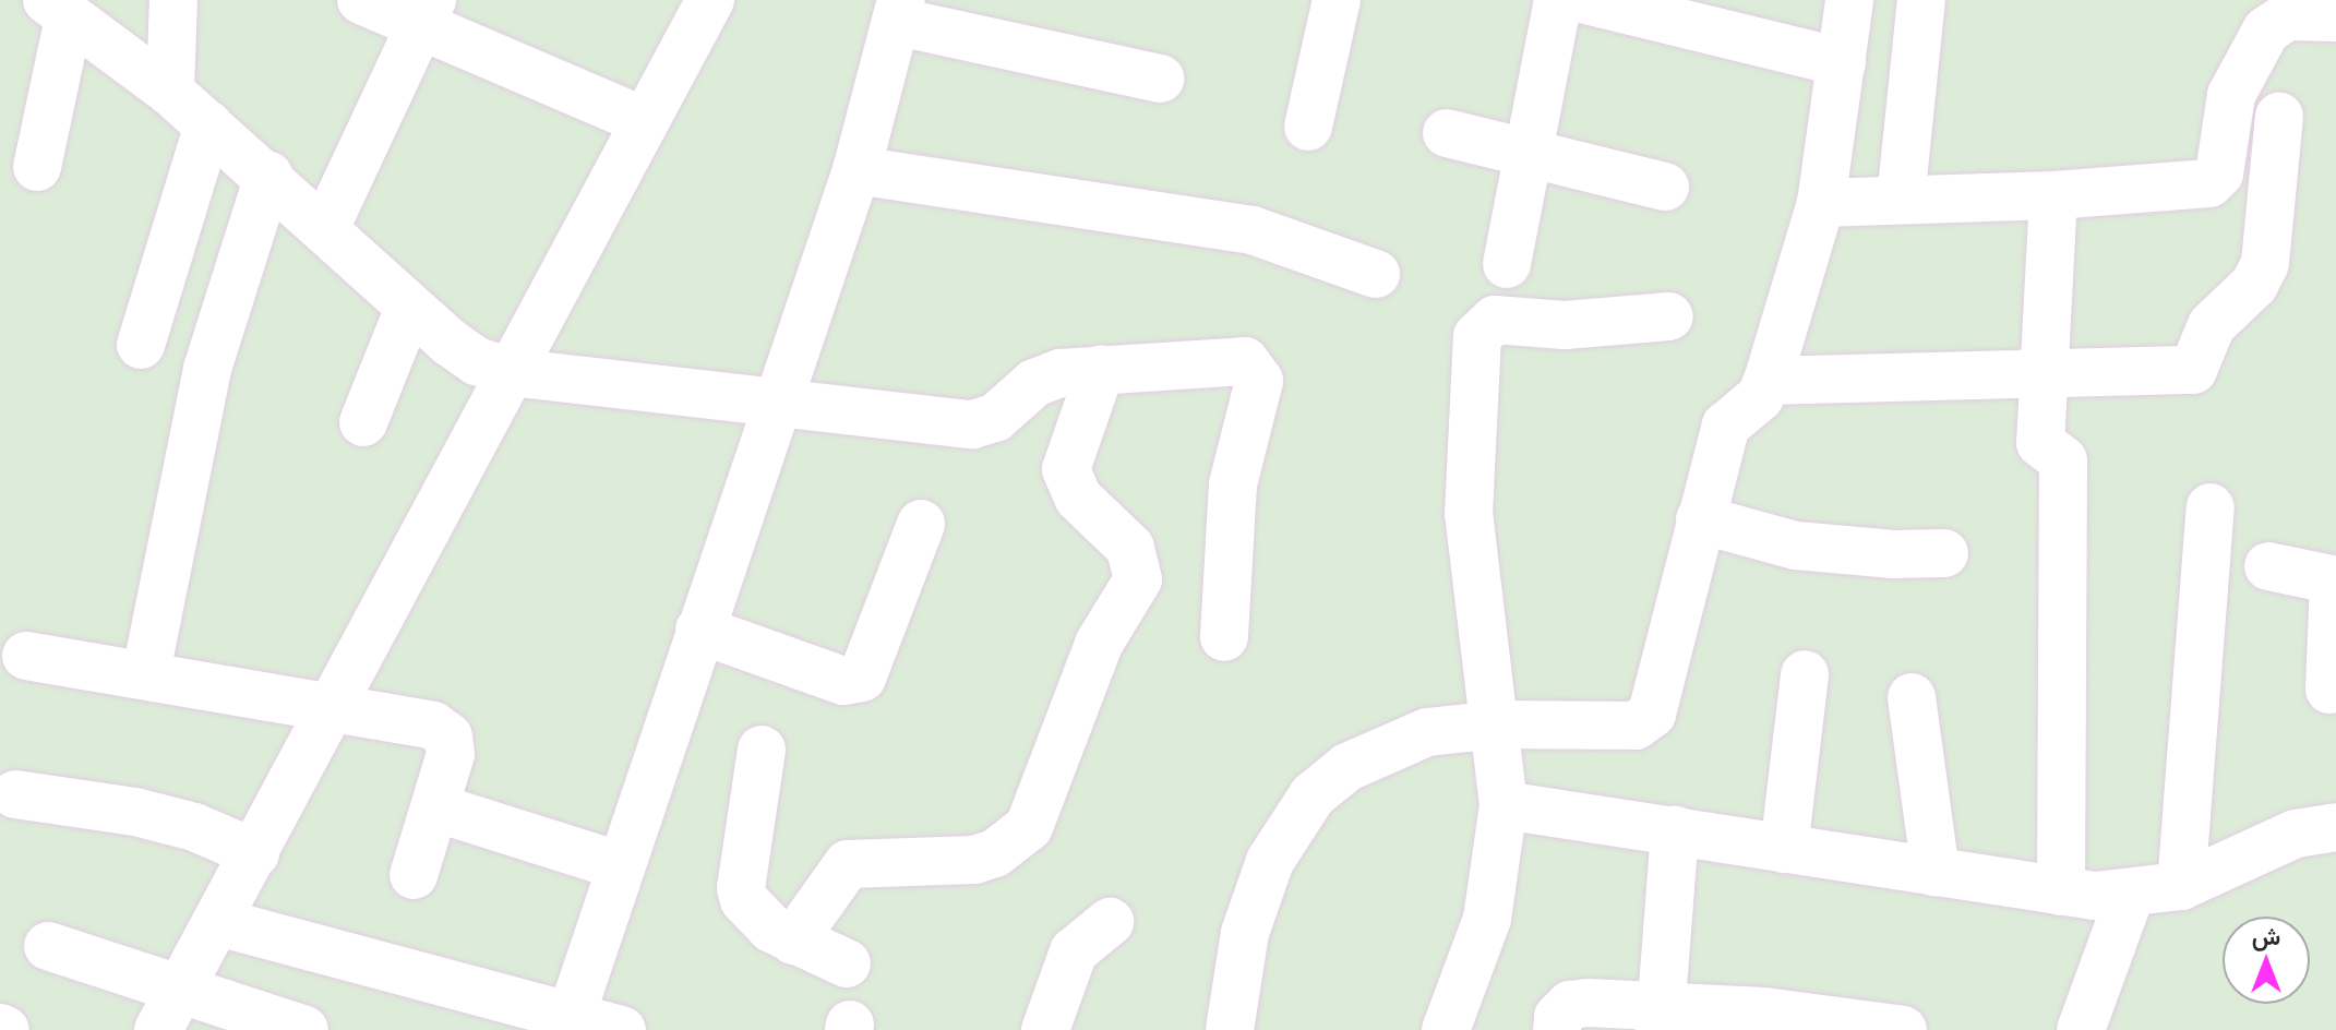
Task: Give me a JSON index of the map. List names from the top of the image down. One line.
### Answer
{"north":"top"}
